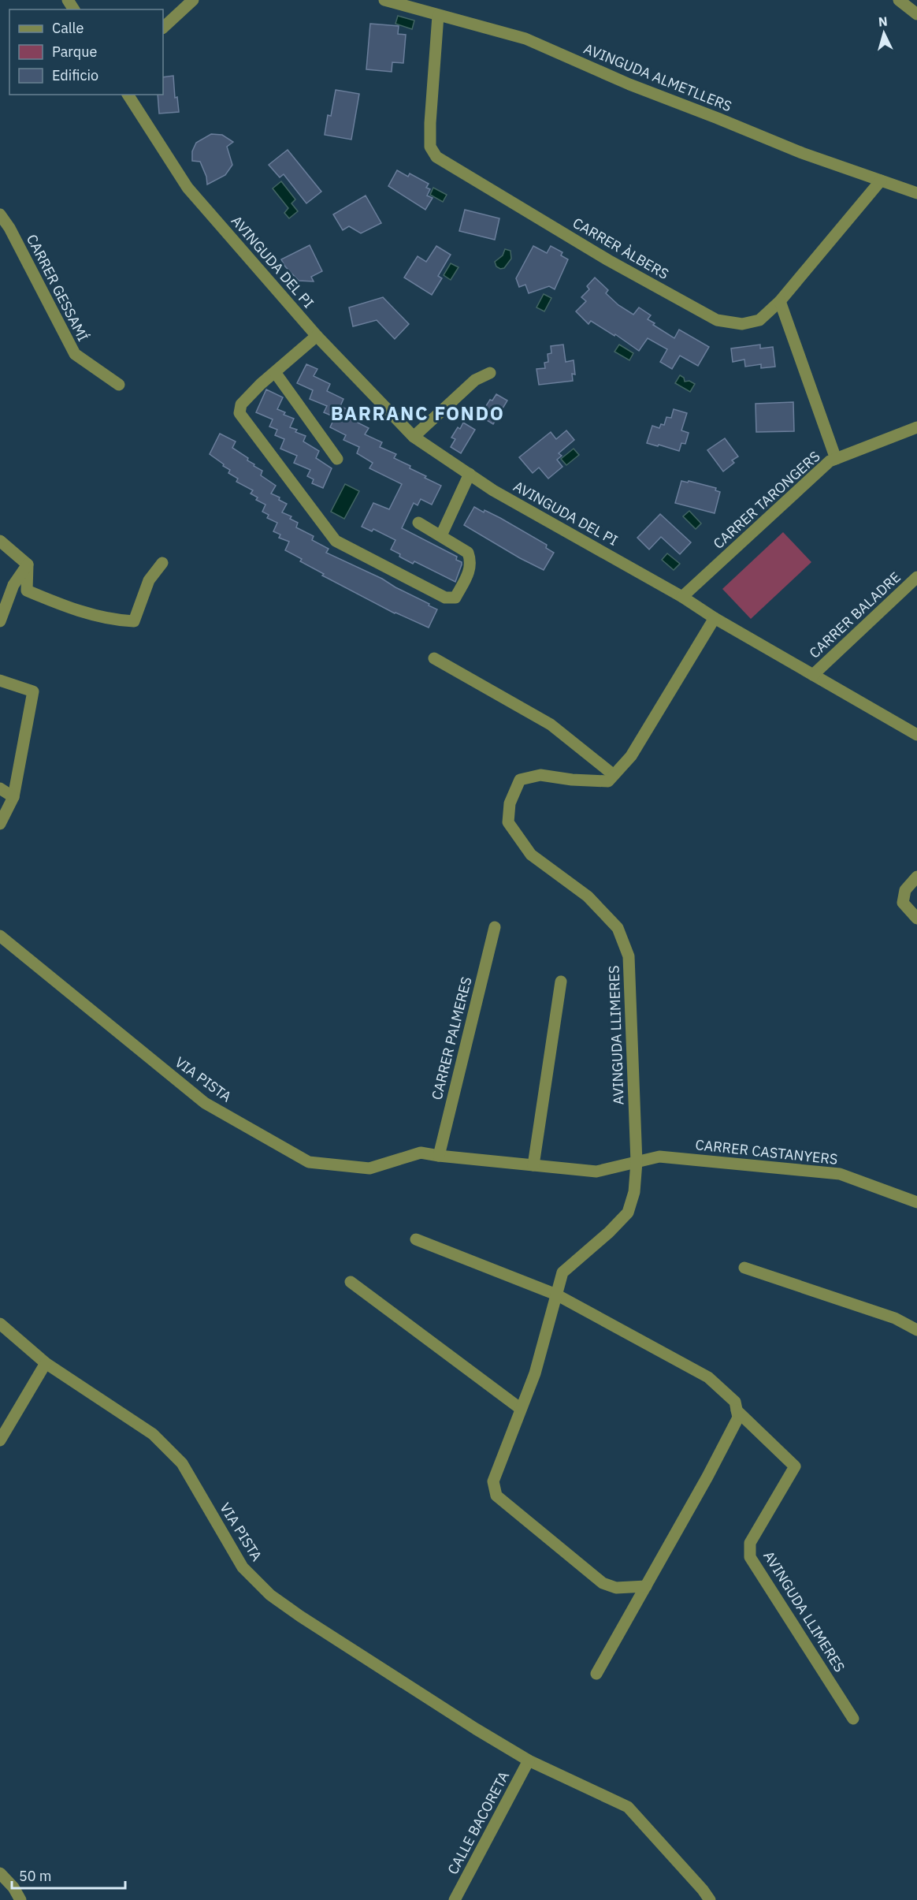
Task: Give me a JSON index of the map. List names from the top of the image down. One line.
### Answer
{"streets":{"street":["AVINGUDA ALMETLLERS","CARRER ÀLBERS","AVINGUDA DEL PI","CARRER GESSAMÍ","CARRER TARONGERS","CARRER BALADRE","AVINGUDA LLIMERES","CARRER PALMERES","VIA PISTA","CARRER CASTANYERS","CALLE BACORETA"]},"crossings":[["AVINGUDA ALMETLLERS","CARRER ÀLBERS"],["AVINGUDA DEL PI","CARRER TARONGERS"],["AVINGUDA LLIMERES","CARRER CASTANYERS"],["CARRER PALMERES","VIA PISTA"],["VIA PISTA","CALLE BACORETA"]],"districts":["BARRANC FONDO"],"legend":["Calle","Parque","Edificio"],"scale_bar":"50 m","north":"top"}
